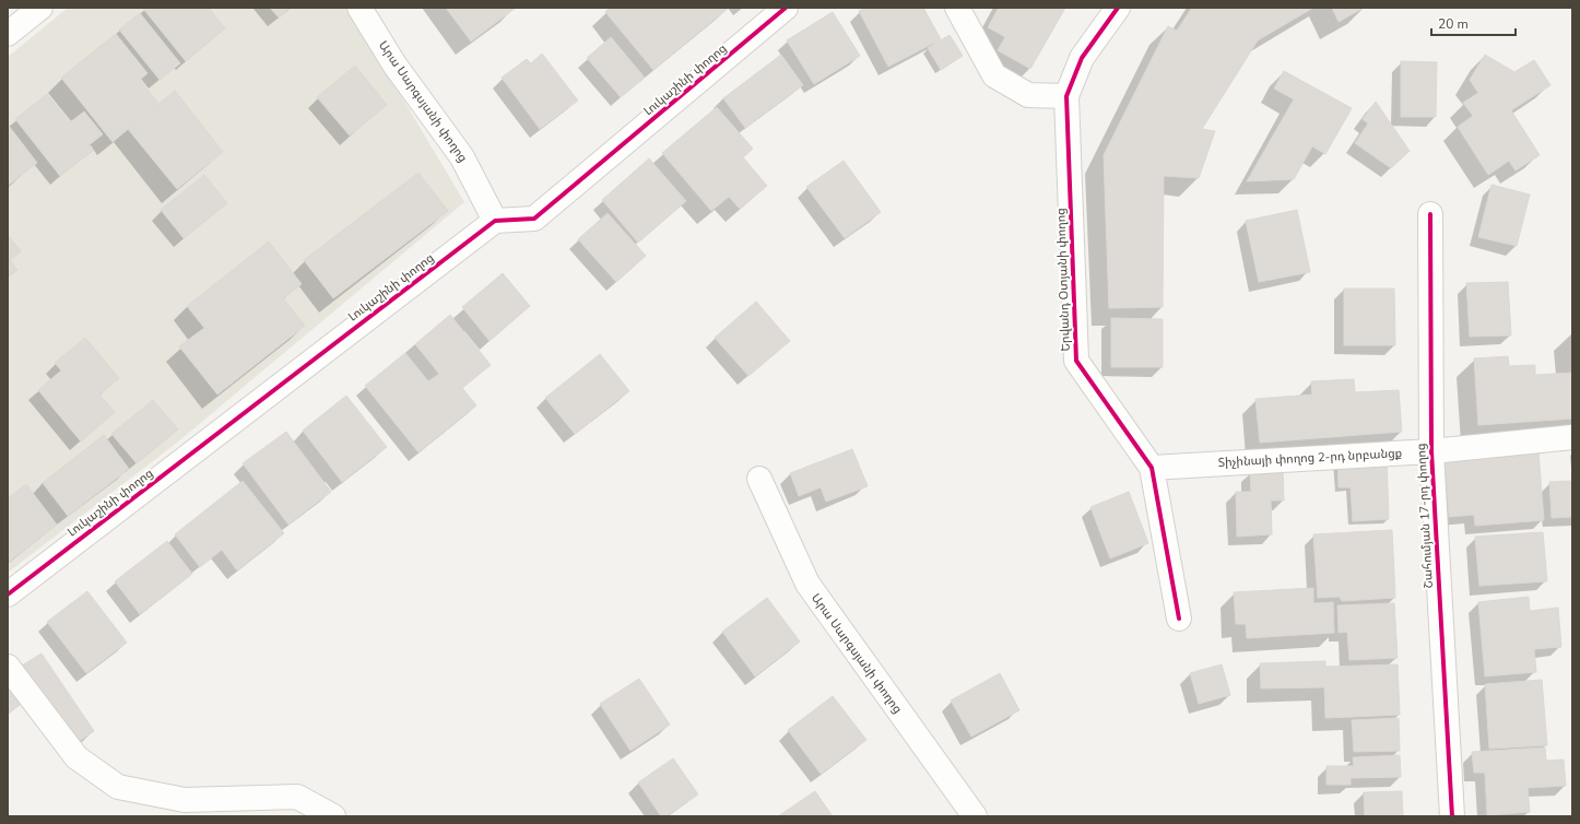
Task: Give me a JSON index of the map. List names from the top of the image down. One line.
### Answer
{"streets":{"street":["Լուկաշինի փողոց","Արա Սարգսյանի փողոց","Երվանդ Օտյանի փողոց","Տիչինայի փողոց 2-րդ նրբանցք","Շահումյան 17-րդ փողոց"]},"crossings":[["Լուկաշինի փողոց","Արա Սարգսյանի փողոց"],["Երվանդ Օտյանի փողոց","Տիչինայի փողոց 2-րդ նրբանցք"],["Տիչինայի փողոց 2-րդ նրբանցք","Շահումյան 17-րդ փողոց"]],"scale_bar":"20 m"}
